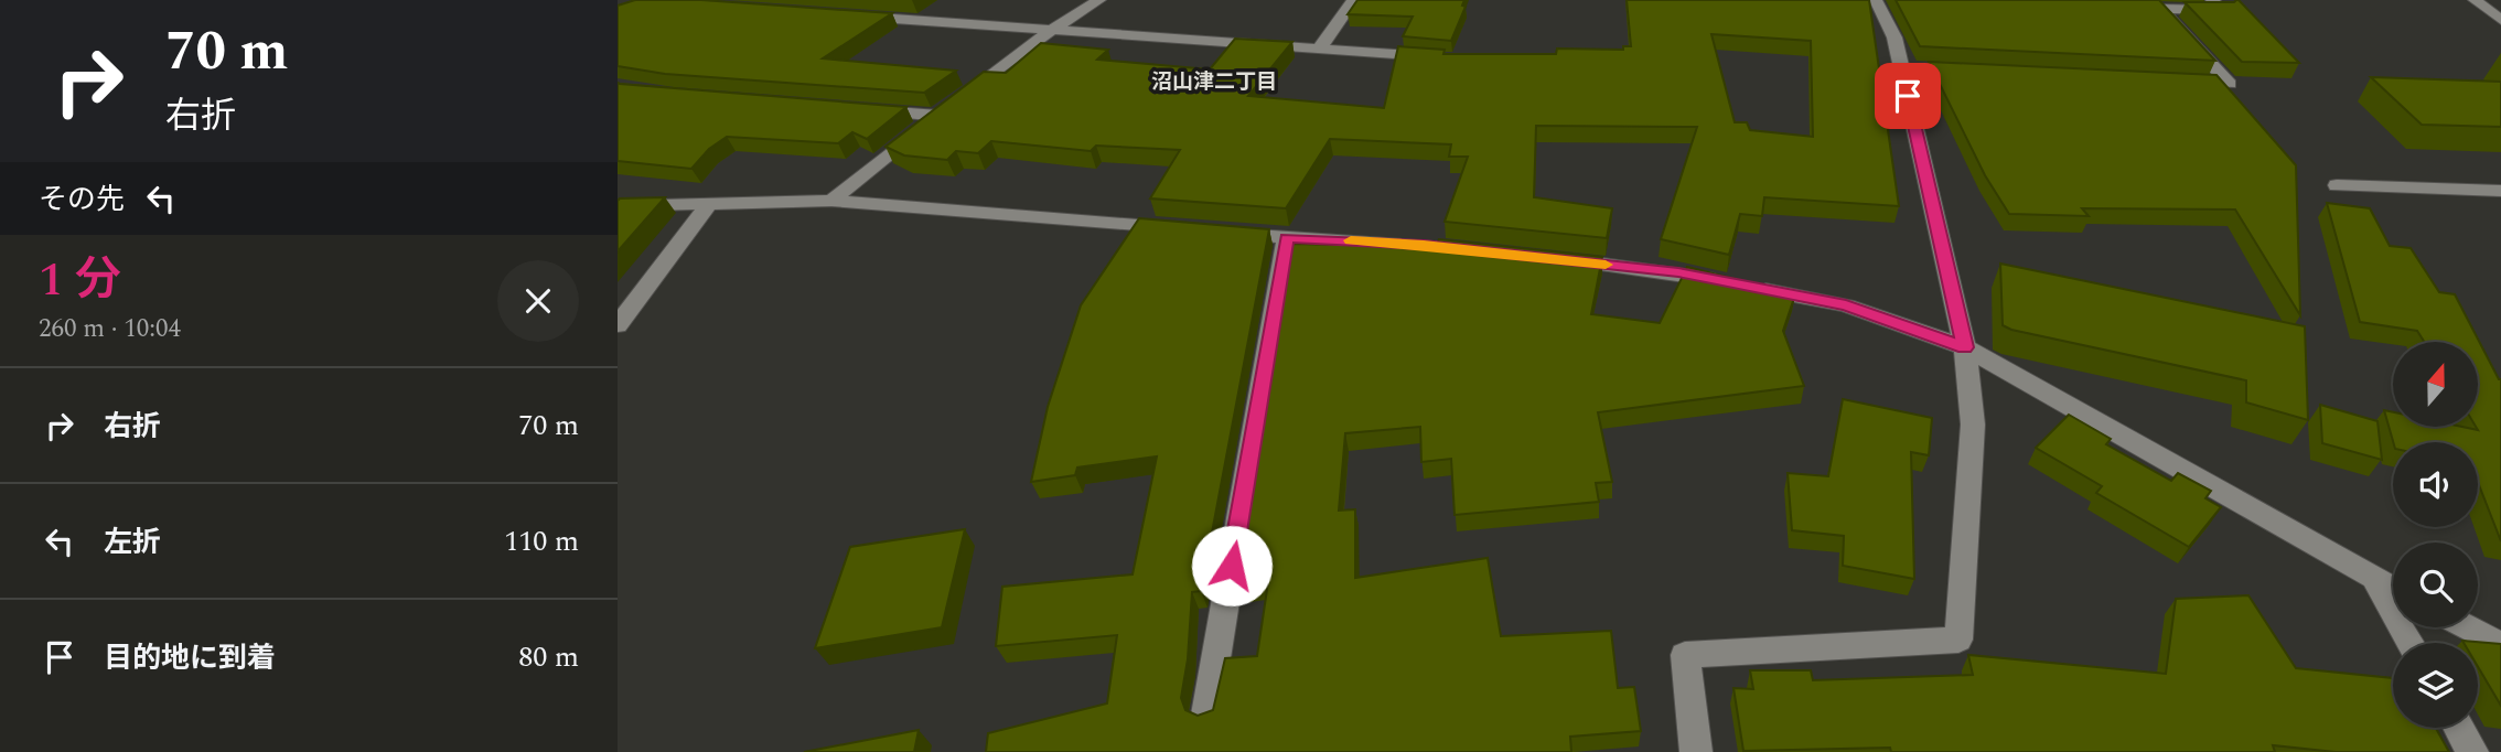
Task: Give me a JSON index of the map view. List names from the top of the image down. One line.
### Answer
{"districts":["沼山津二丁目"],"north":"top","page":{"turn":["70 m","右折"],"then":"その先","heading":["1 分","260 m · 10:04"],"list":[{"name":"右折","value":"70 m"},{"name":"左折","value":"110 m"},{"name":"目的地に到着","value":"80 m"}]}}
